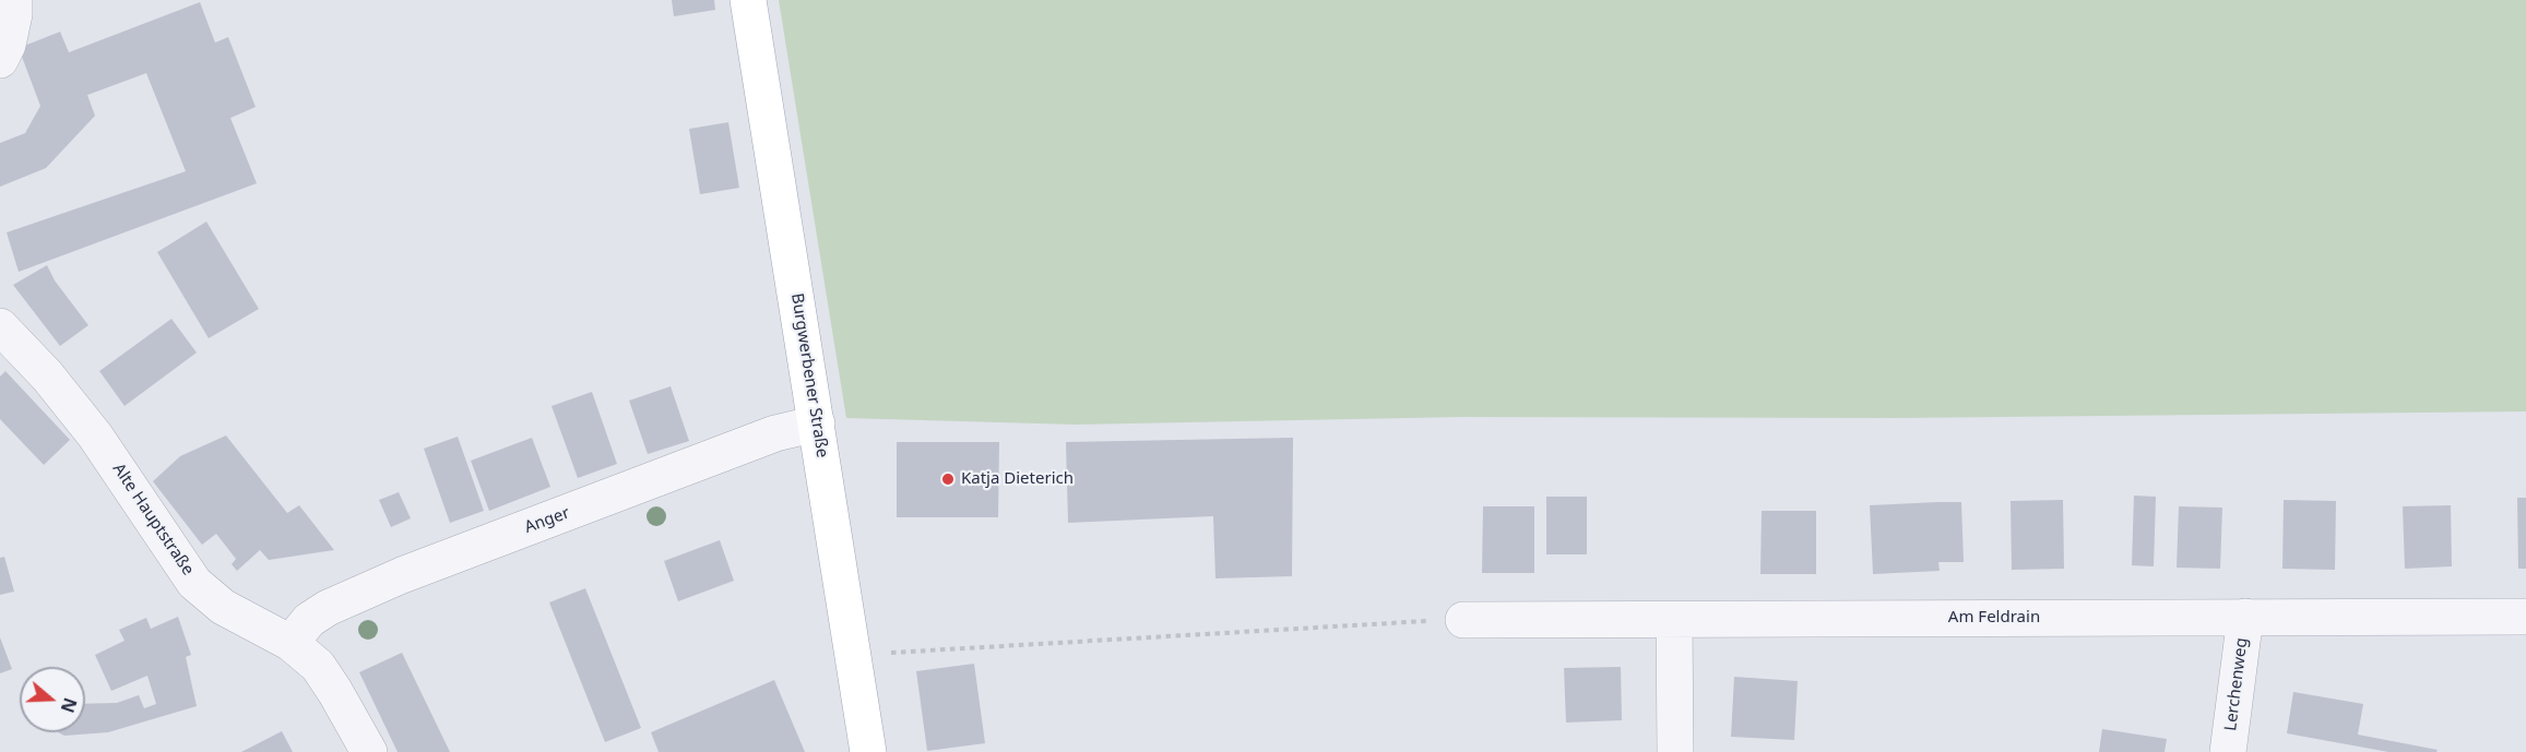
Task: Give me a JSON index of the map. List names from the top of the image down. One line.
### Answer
{"streets":{"main road":["Burgwerbener Straße"],"street":["Alte Hauptstraße","Anger","Am Feldrain","Lerchenweg"]},"crossings":[["Burgwerbener Straße","Anger"],["Alte Hauptstraße","Anger"],["Am Feldrain","Lerchenweg"]],"places":["Katja Dieterich"],"north":"right"}
